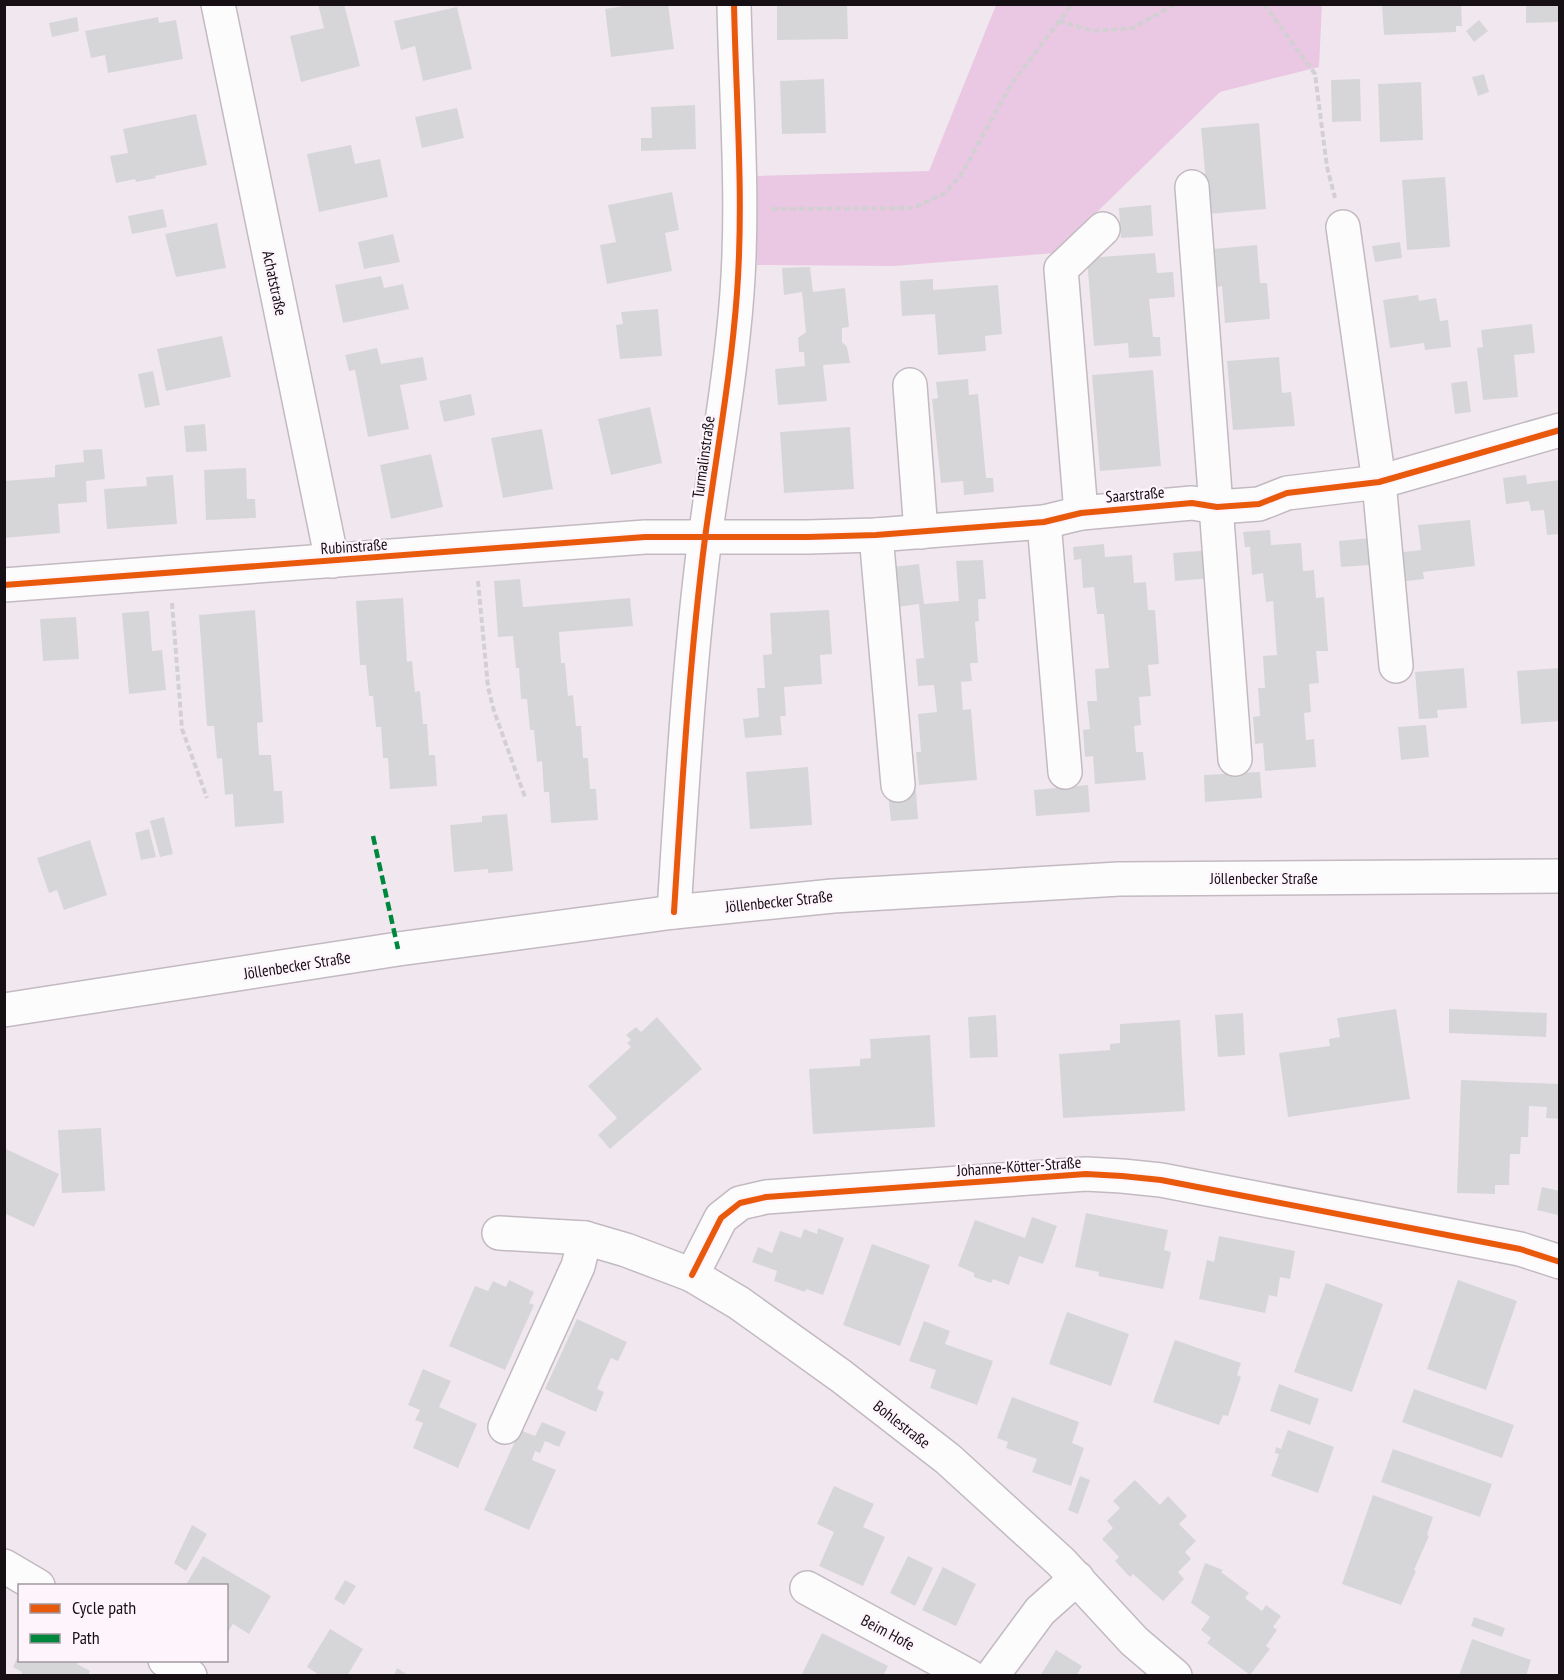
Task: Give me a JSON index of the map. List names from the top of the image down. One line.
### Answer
{"streets":{"street":["Achatstraße","Turmalinstraße","Saarstraße","Rubinstraße","Jöllenbecker Straße","Johanne-Kötter-Straße","Bohlestraße","Beim Hofe"]},"crossings":[["Achatstraße","Rubinstraße"],["Turmalinstraße","Saarstraße"],["Turmalinstraße","Rubinstraße"],["Turmalinstraße","Jöllenbecker Straße"],["Saarstraße","Rubinstraße"],["Johanne-Kötter-Straße","Bohlestraße"]],"legend":["Cycle path","Path"]}
